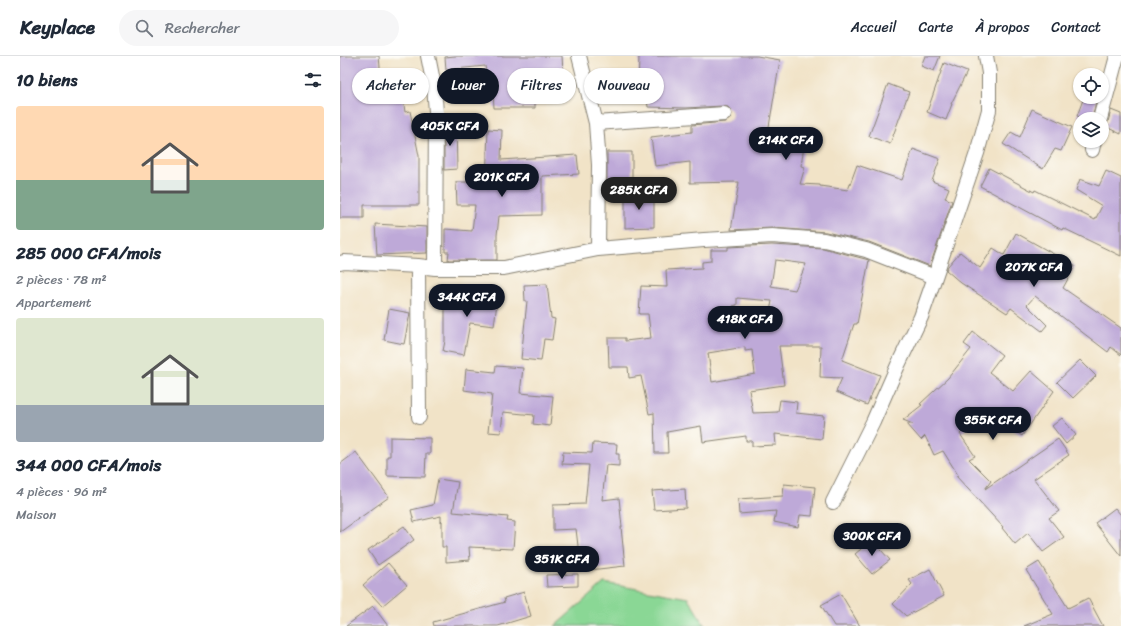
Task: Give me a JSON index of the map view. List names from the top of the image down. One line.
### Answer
{"page":{"header":"Keyplace","search":"Rechercher","nav":["Accueil","Carte","À propos","Contact"],"heading":"10 biens","chip":["Acheter","Louer","Filtres","Nouveau"],"list":[{"name":"285 000 CFA/mois","note":"2 pièces · 78 m² · Appartement"},{"name":"344 000 CFA/mois","note":"4 pièces · 96 m² · Maison"}],"price":["405K CFA","214K CFA","201K CFA","285K CFA","207K CFA","344K CFA","418K CFA","355K CFA","300K CFA","351K CFA"]}}
